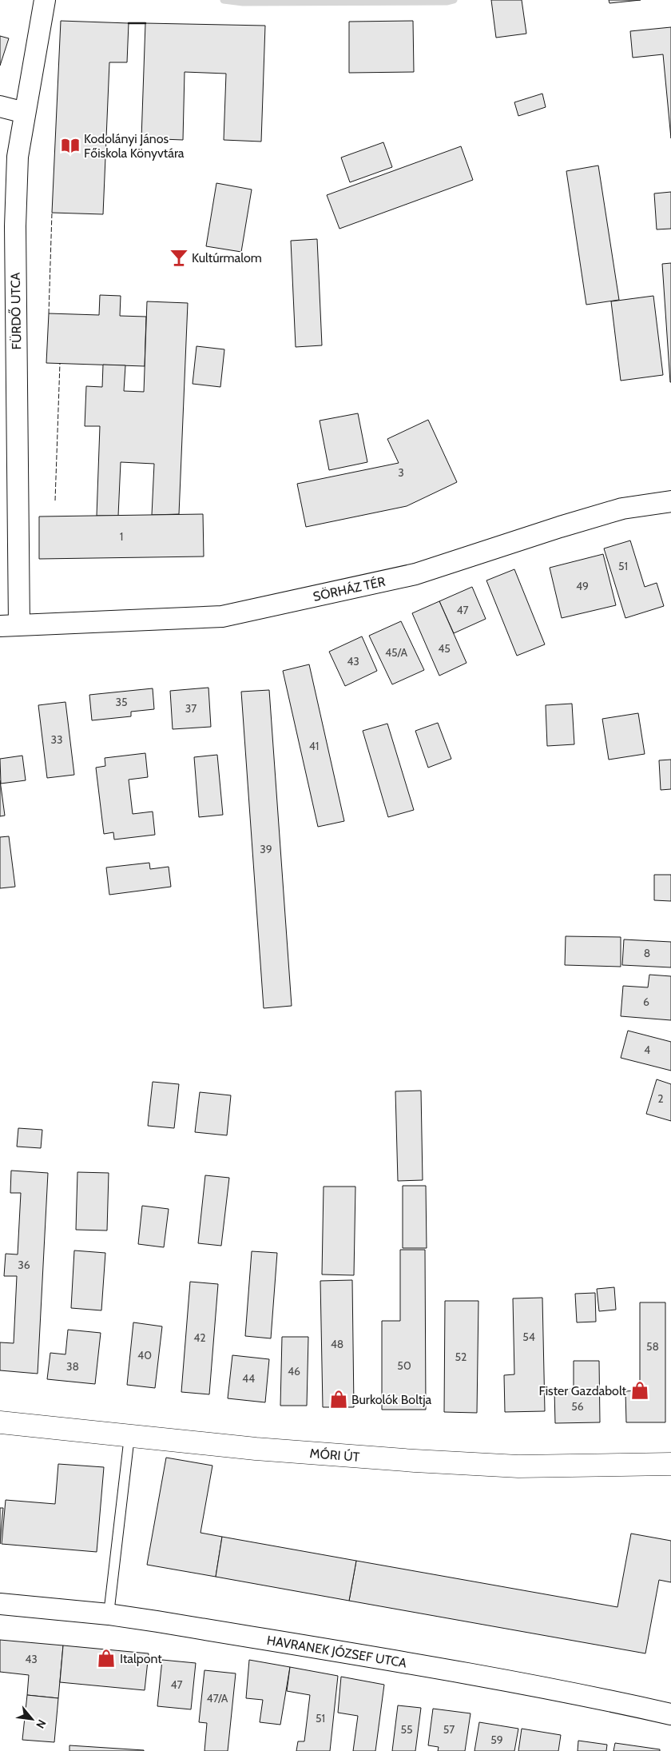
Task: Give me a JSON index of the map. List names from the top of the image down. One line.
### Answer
{"streets":{"main road":["MÓRI ÚT"],"street":["FÜRDŐ UTCA","SÖRHÁZ TÉR","HAVRANEK JÓZSEF UTCA"]},"crossings":[["FÜRDŐ UTCA","SÖRHÁZ TÉR"]],"places":{"library":["Kodolányi János Főiskola Könyvtára"],"bar":["Kultúrmalom"],"shop":["Fister Gazdabolt","Burkolók Boltja","Italpont"]},"house_numbers":["3","1","51","49","47","45","45/A","43","35","37","33","41","39","8","6","4","2","36","54","42","48","58","40","52","50","38","46","44","56","43","47","47/A","51","55","57","59"],"north":"bottom right"}
